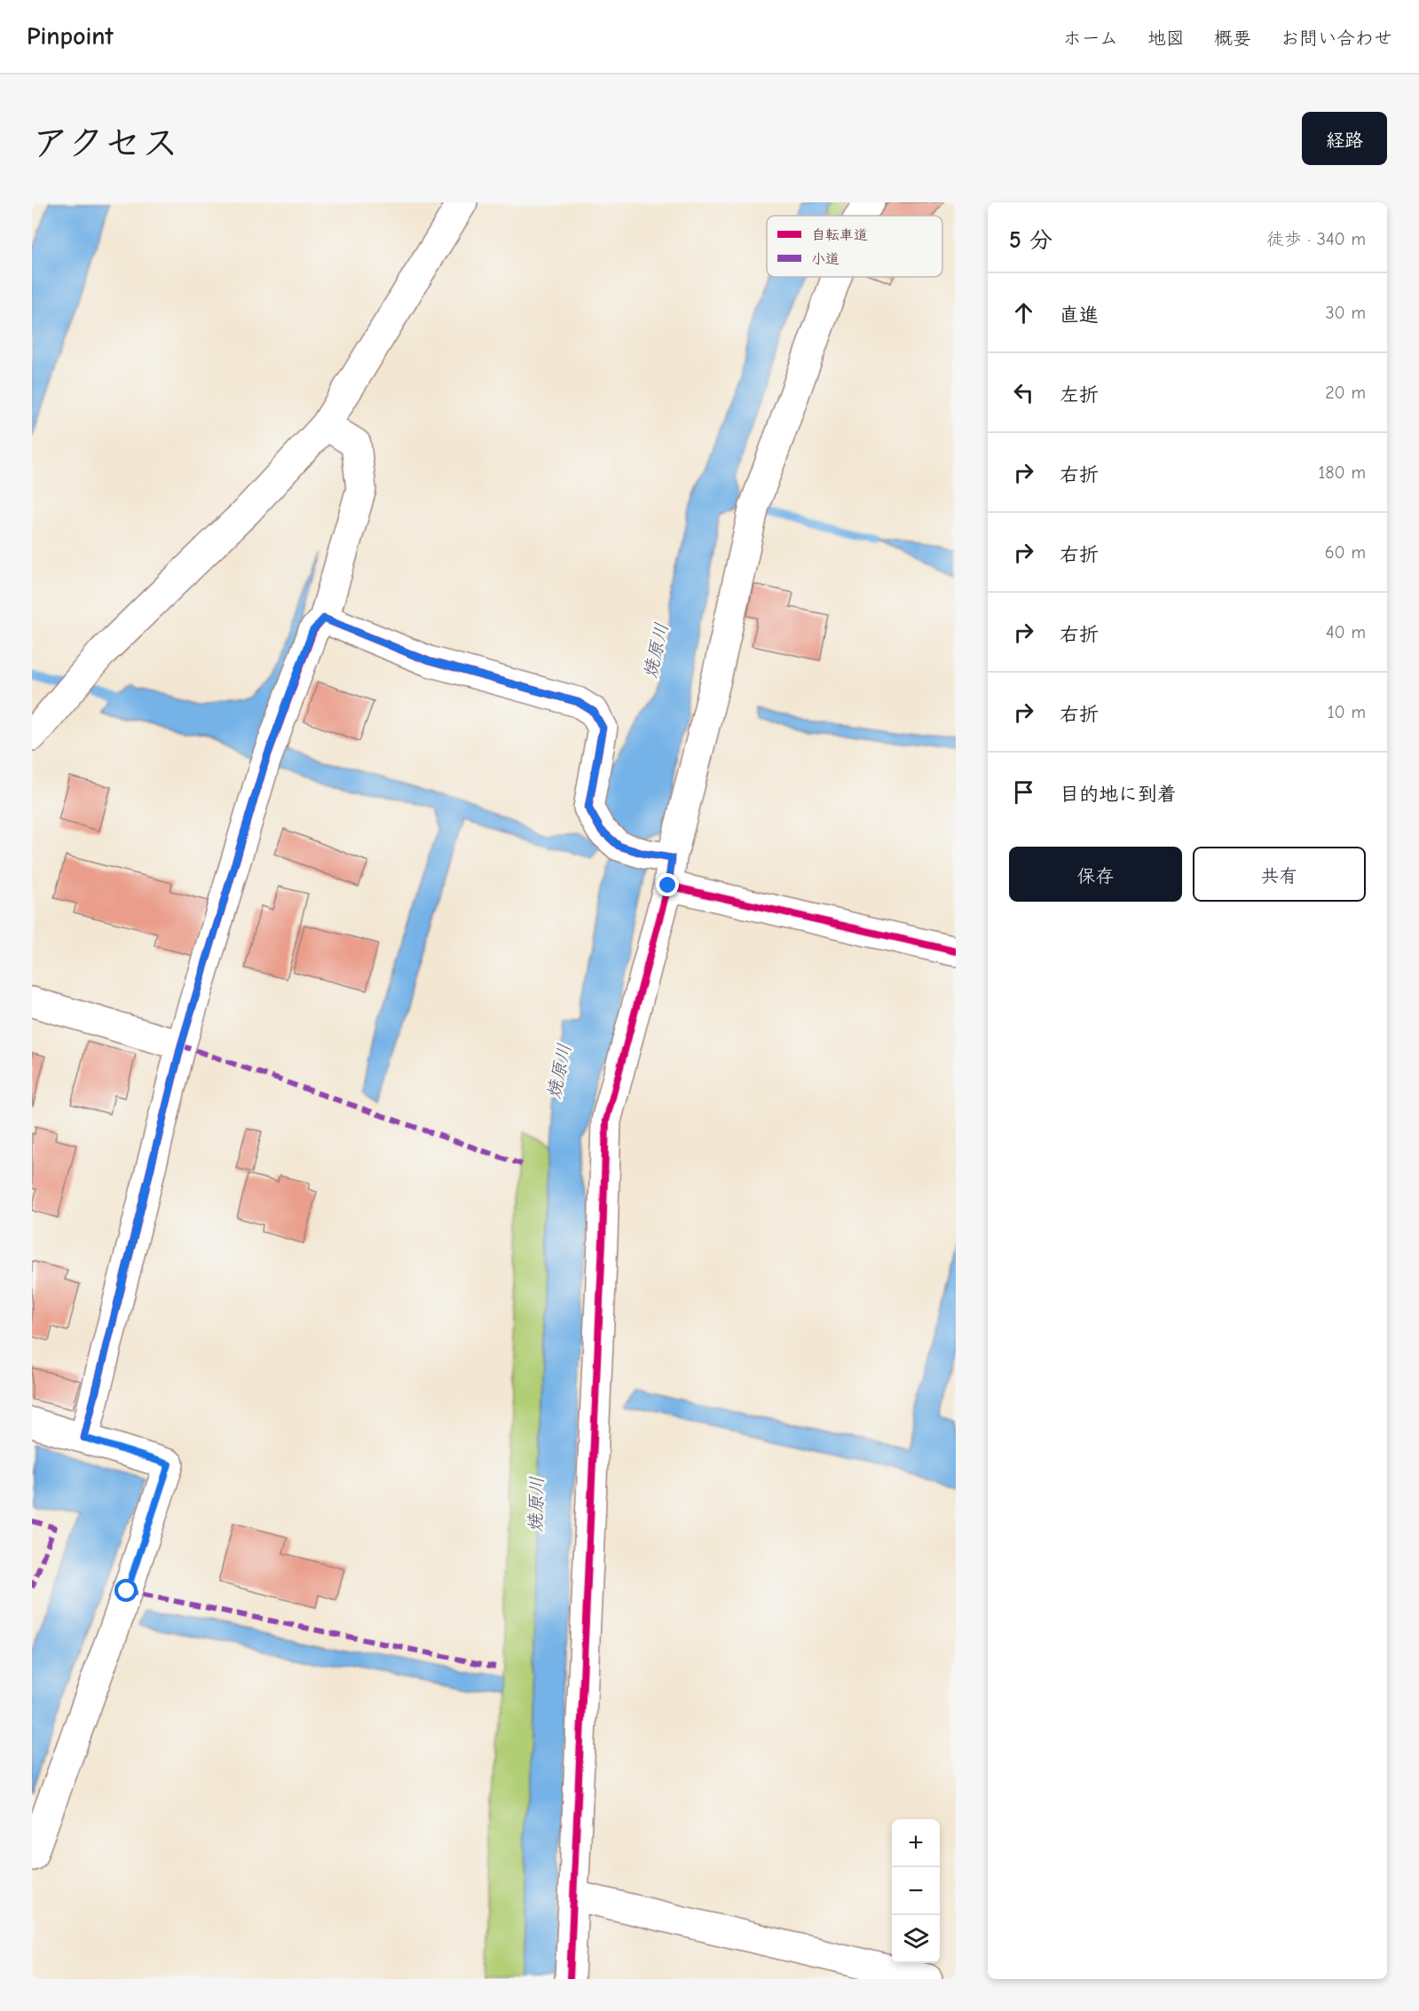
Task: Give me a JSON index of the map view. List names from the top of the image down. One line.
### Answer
{"water":["焼原川"],"legend":["自転車道","小道"],"page":{"header":"Pinpoint","nav":["ホーム","地図","概要","お問い合わせ"],"title":"アクセス","buttons":["経路",["保存","共有"]],"heading":["5 分","徒歩 · 340 m"],"list":[["直進","30 m"],["左折","20 m"],["右折","180 m"],["右折","60 m"],["右折","40 m"],["右折","10 m"],"目的地に到着"],"map_buttons":["+","−"]}}
